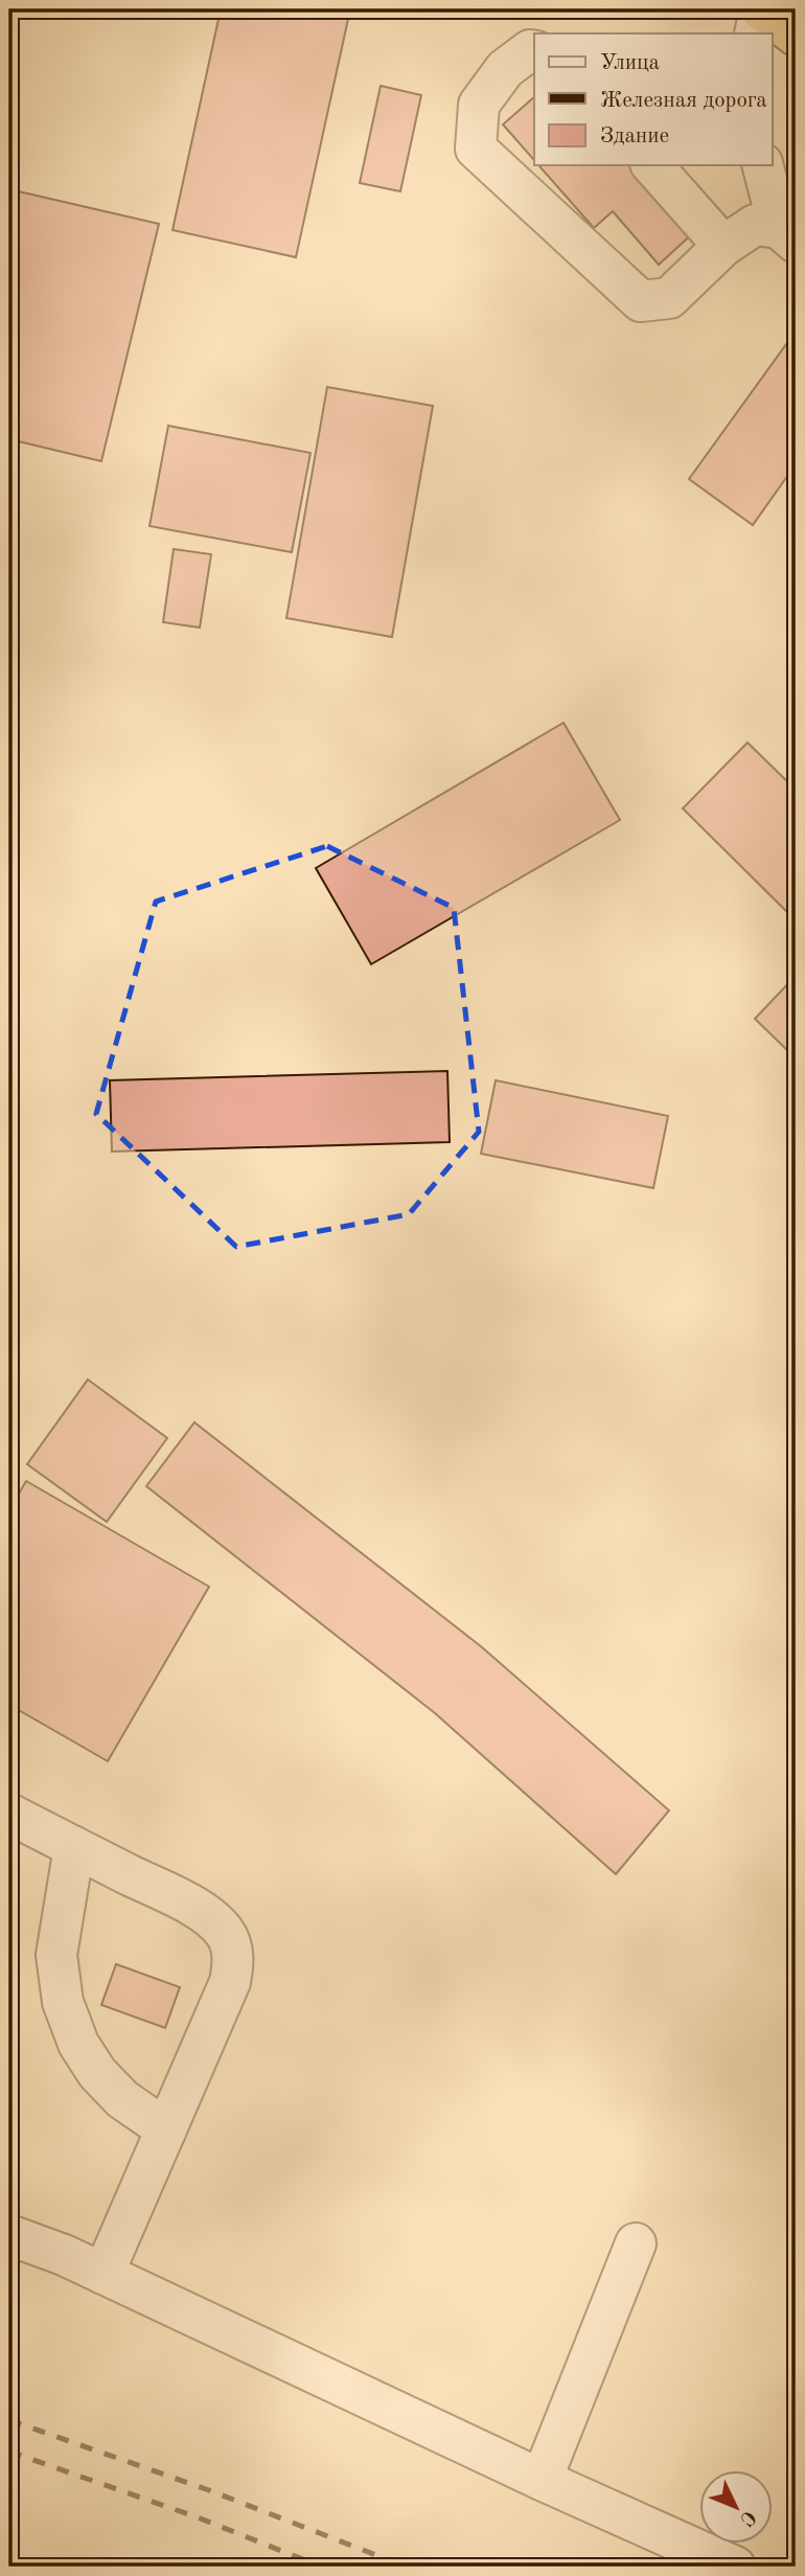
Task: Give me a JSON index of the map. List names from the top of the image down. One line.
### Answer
{"legend":["Улица","Железная дорога","Здание"],"north":"bottom right"}
